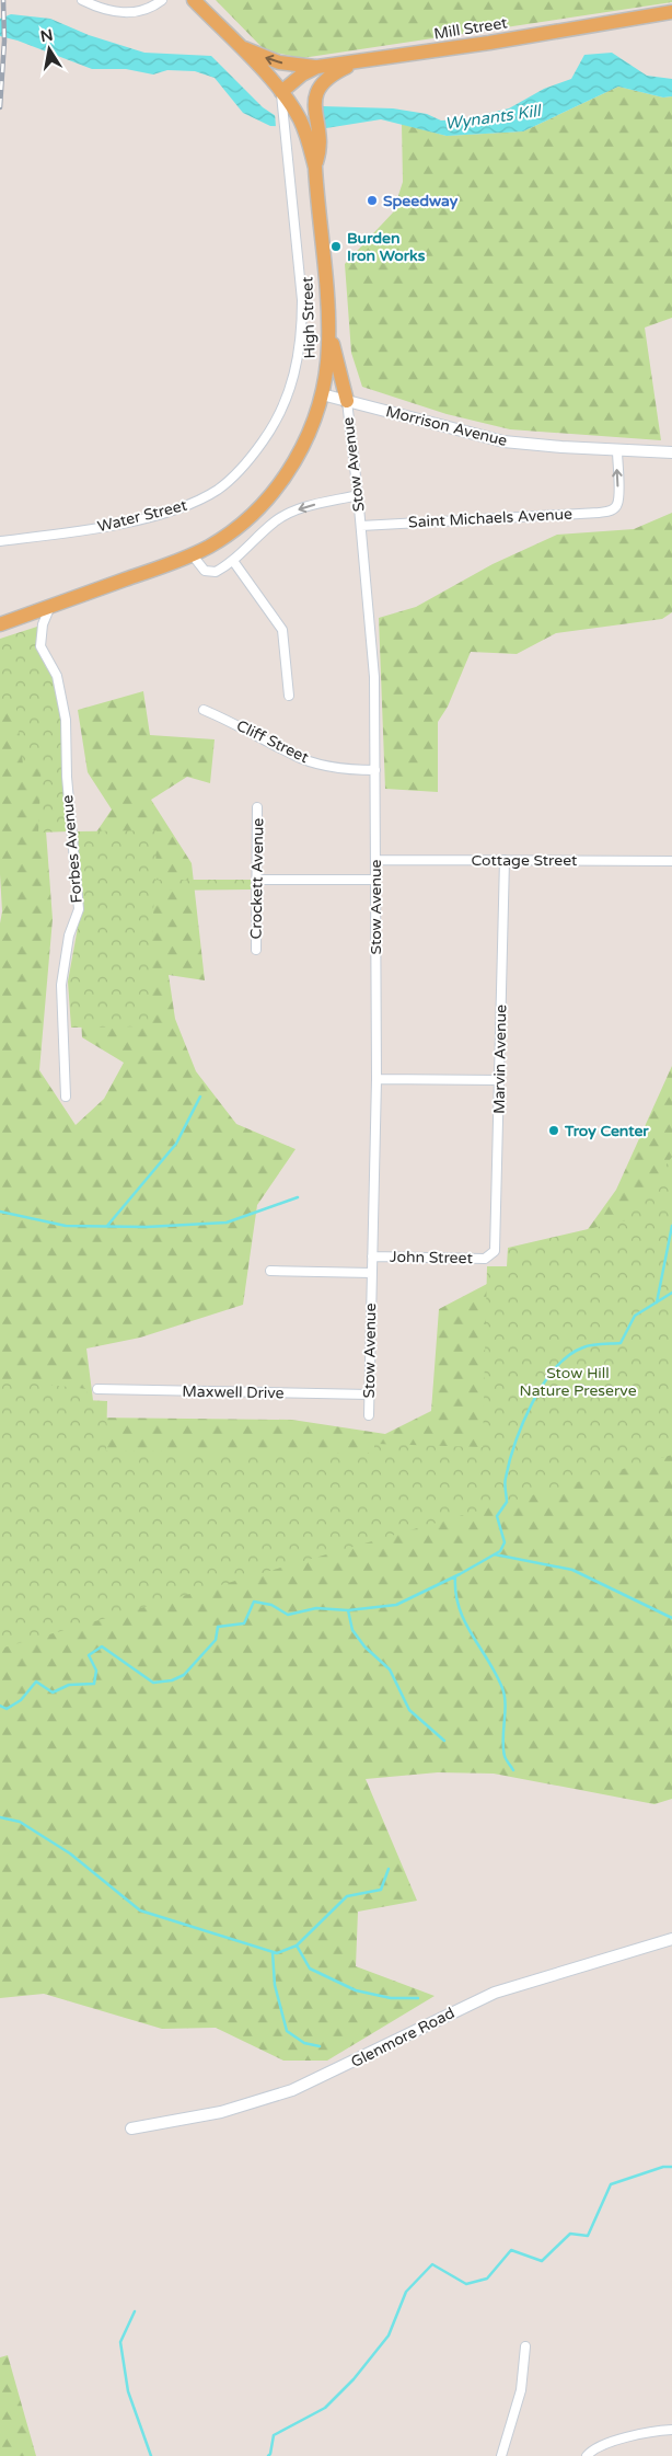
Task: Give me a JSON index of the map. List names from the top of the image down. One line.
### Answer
{"streets":{"main road":["Mill Street","High Street"],"street":["Morrison Avenue","Stow Avenue","Water Street","Saint Michaels Avenue","Cliff Street","Forbes Avenue","Cottage Street","Crockett Avenue","Marvin Avenue","John Street","Maxwell Drive","Glenmore Road"]},"crossings":[["Mill Street","High Street"],["High Street","Morrison Avenue"],["High Street","Forbes Avenue"],["Morrison Avenue","Stow Avenue"],["Morrison Avenue","Saint Michaels Avenue"],["Stow Avenue","Saint Michaels Avenue"],["Stow Avenue","Cliff Street"],["Stow Avenue","Cottage Street"],["Stow Avenue","John Street"],["Stow Avenue","Maxwell Drive"],["Cottage Street","Marvin Avenue"],["Marvin Avenue","John Street"]],"one_way":["Saint Michaels Avenue"],"water":["Wynants Kill"],"parks":["Stow Hill Nature Preserve"],"places":["Speedway","Burden Iron Works","Troy Center"],"north":"top"}
